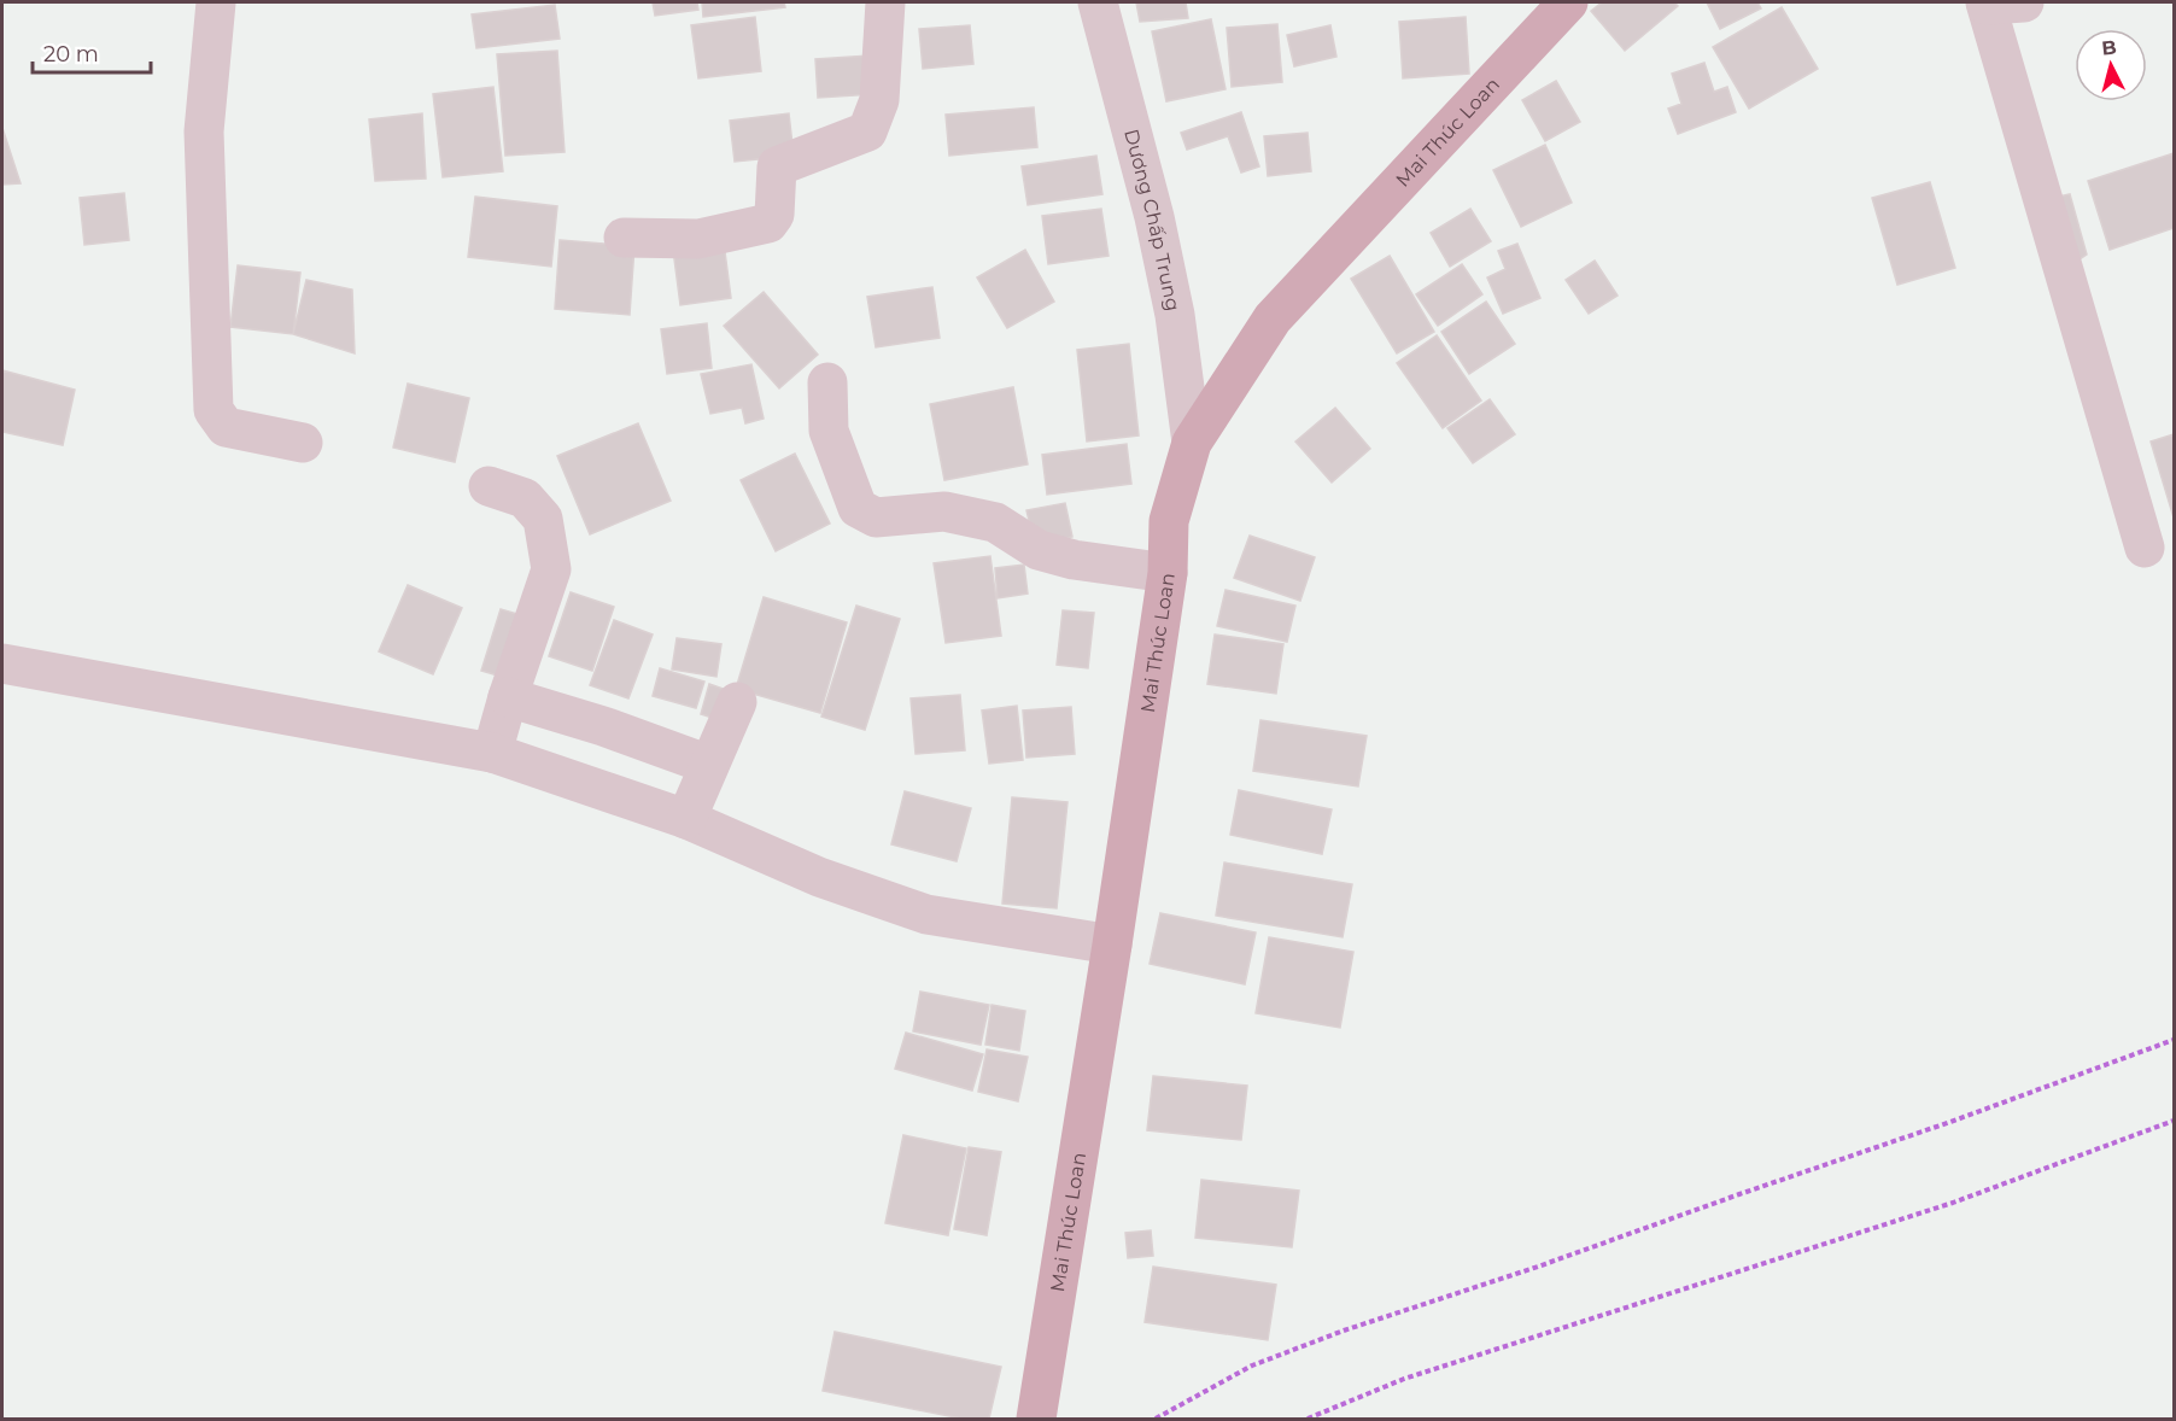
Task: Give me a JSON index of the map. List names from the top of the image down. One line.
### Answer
{"streets":{"main road":["Mai Thúc Loan"],"street":["Dương Chấp Trung"]},"crossings":[["Mai Thúc Loan","Dương Chấp Trung"]],"scale_bar":"20 m","north":"top"}
